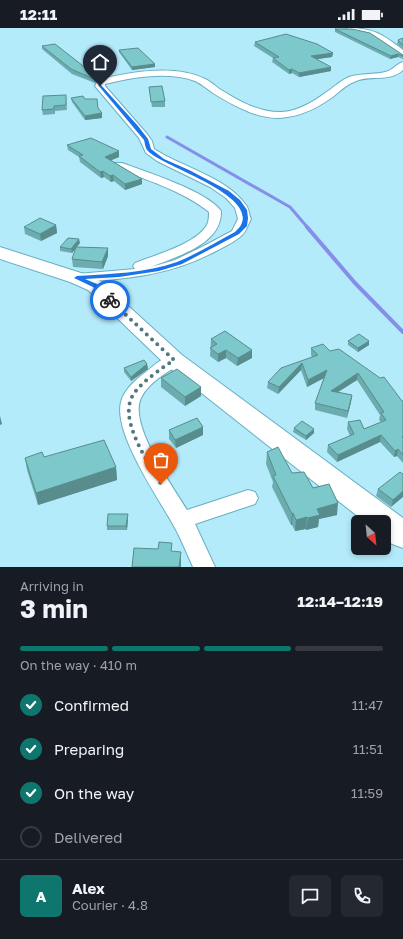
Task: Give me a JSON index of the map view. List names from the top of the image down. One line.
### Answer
{"north":"bottom right","page":{"status":"12:11","heading":["3 min","Arriving in","12:14–12:19"],"panel":["Alex","Courier · 4.8"],"bar":"On the way · 410 m","list":[["Confirmed","11:47"],["Preparing","11:51"],["On the way","11:59"],"Delivered"],"round":"A"}}
